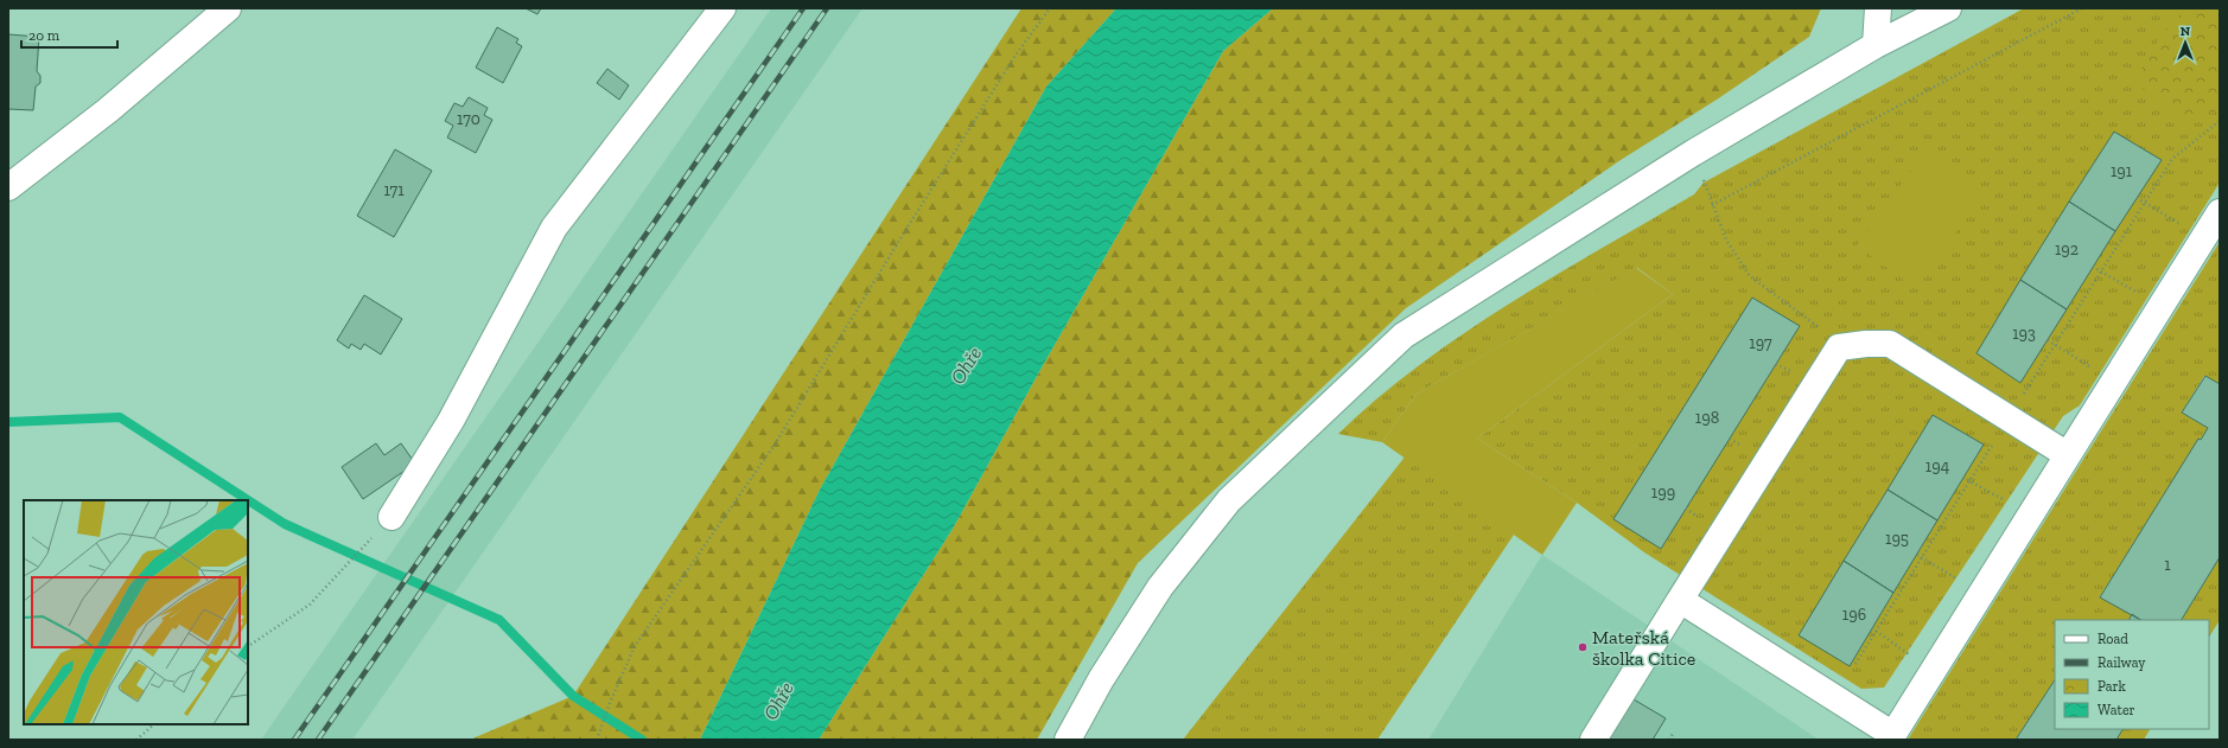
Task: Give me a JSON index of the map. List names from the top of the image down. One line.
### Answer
{"water":["Ohře"],"places":["Mateřská školka Citice"],"house_numbers":["170","191","171","192","193","197","198","194","199","195","1","196"],"legend":["Road","Railway","Park","Water"],"scale_bar":"20 m","north":"top"}
